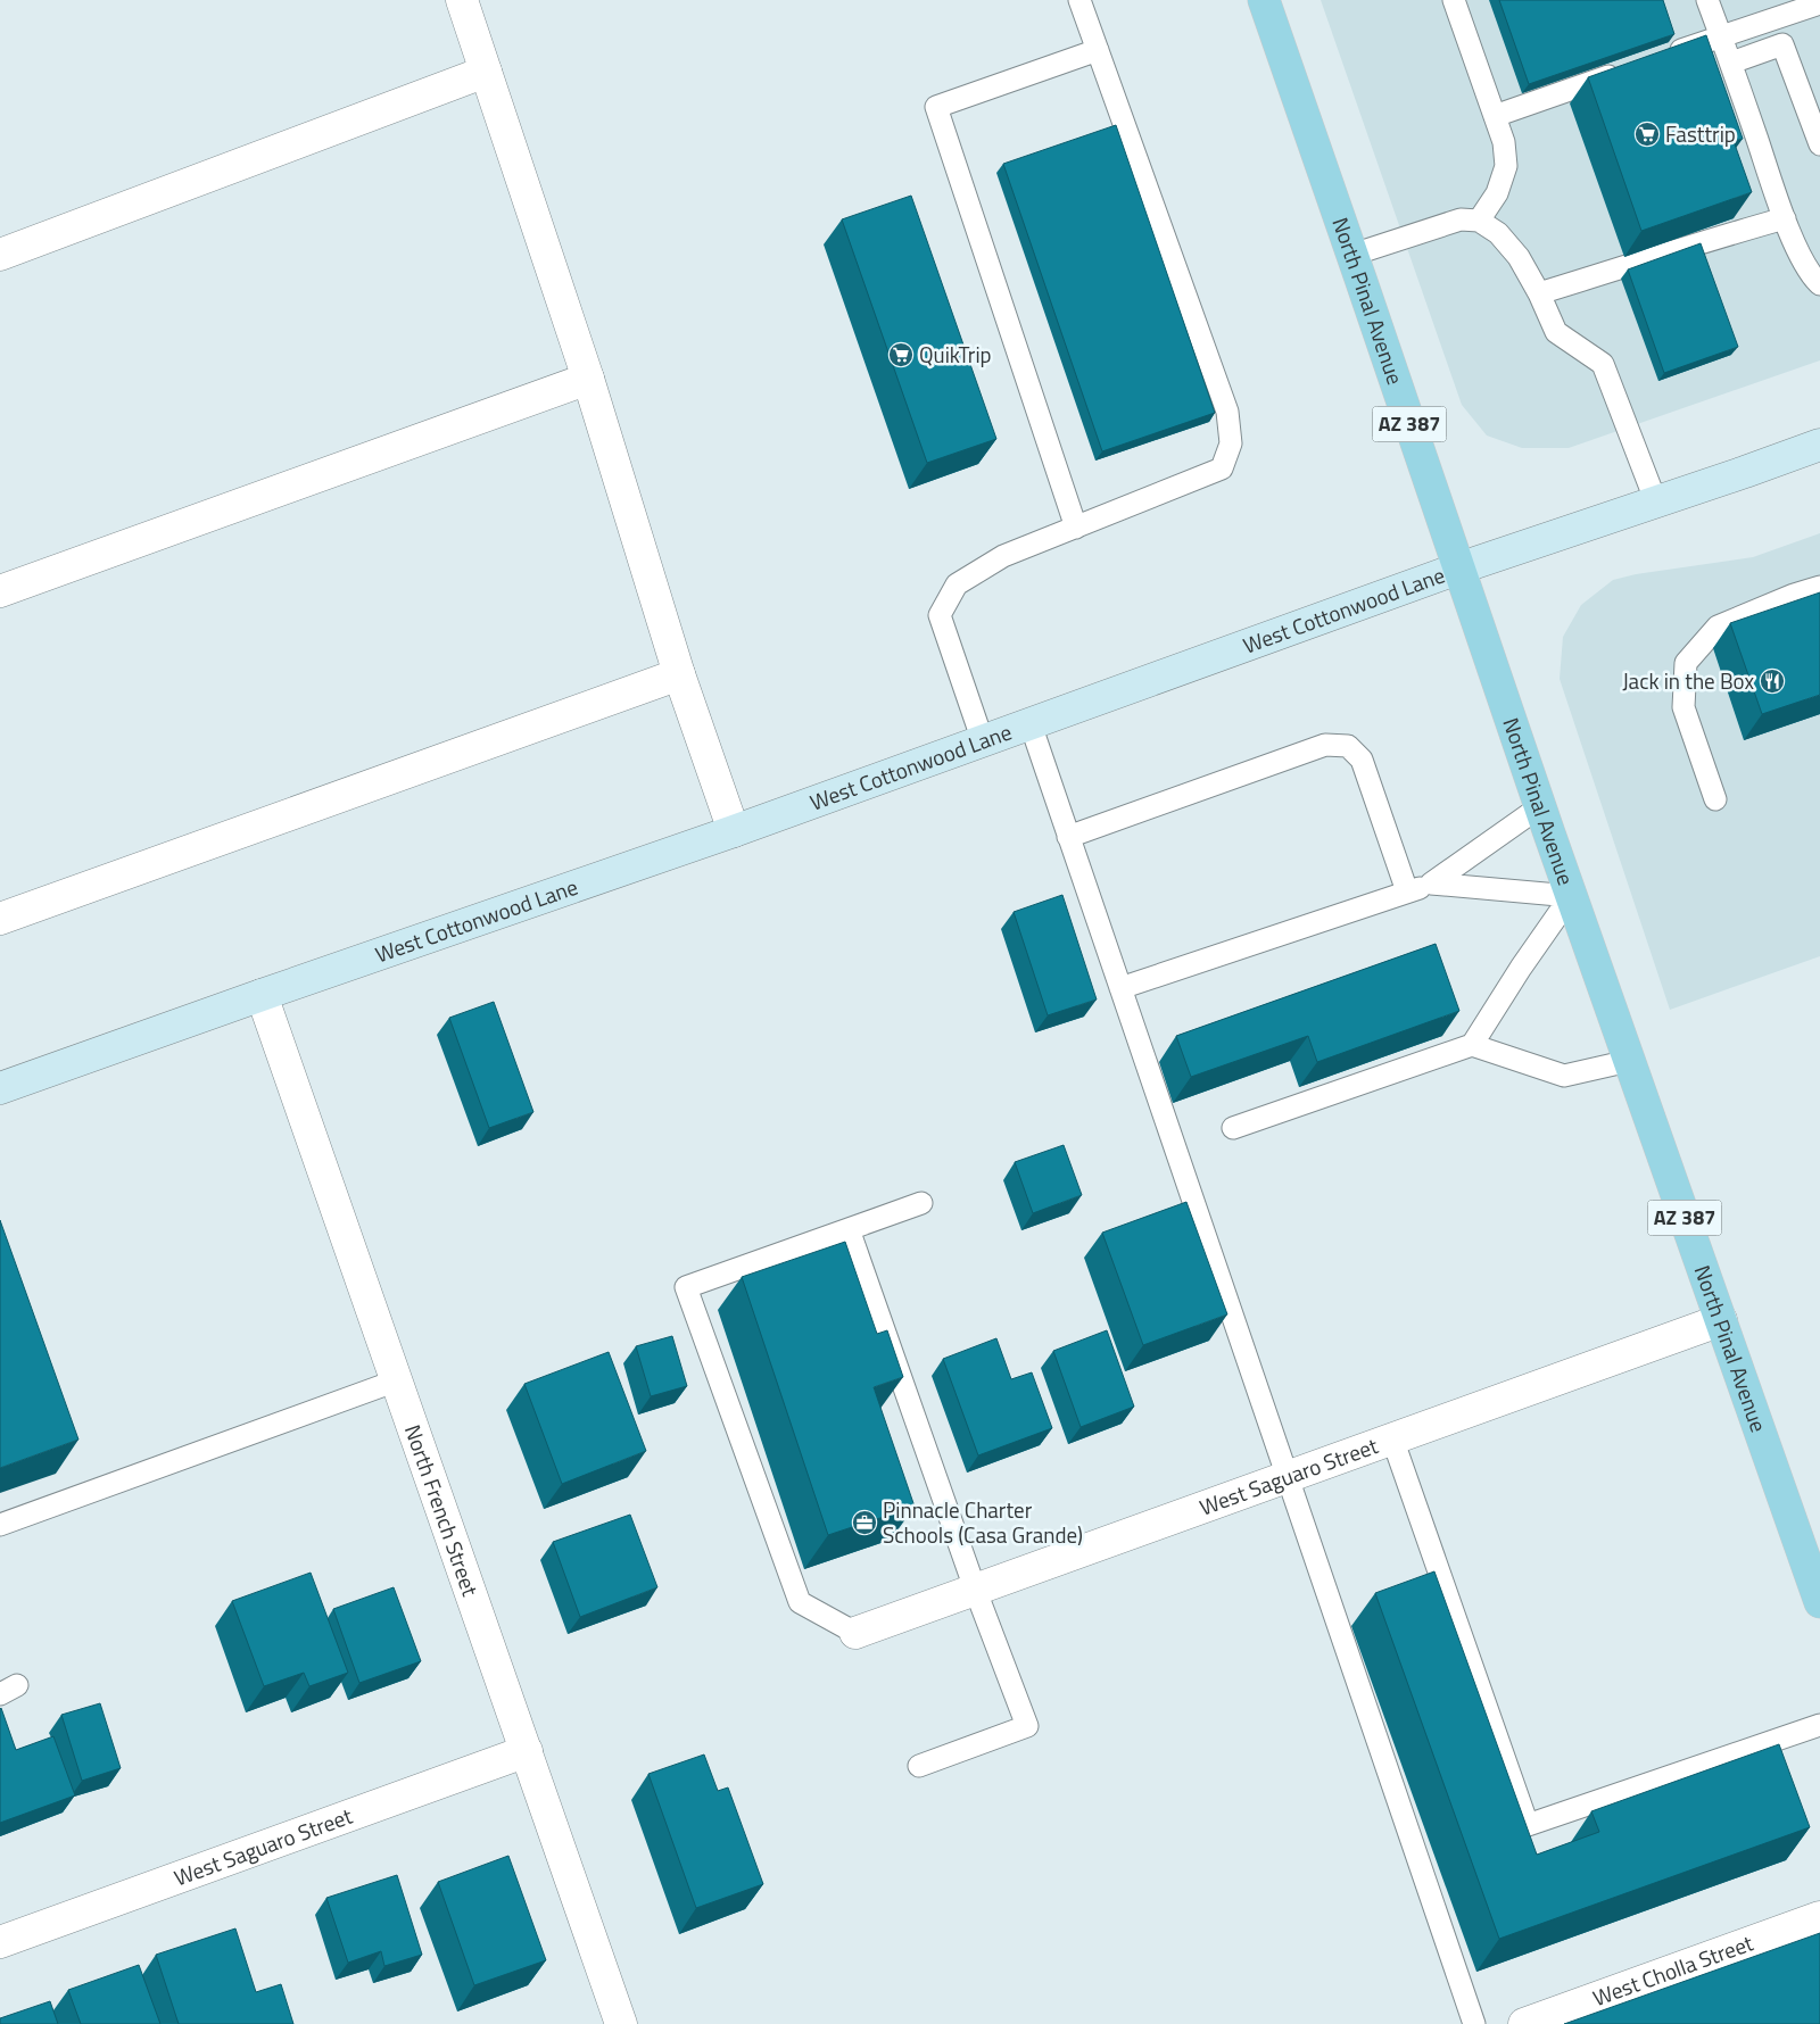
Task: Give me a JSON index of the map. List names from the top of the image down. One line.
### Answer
{"streets":{"main road":["North Pinal Avenue","AZ 387","West Cottonwood Lane"],"street":["West Saguaro Street","North French Street","West Cholla Street"]},"crossings":[["North Pinal Avenue","West Cottonwood Lane"],["North Pinal Avenue","West Saguaro Street"],["West Cottonwood Lane","North French Street"],["West Saguaro Street","North French Street"]],"places":{"supermarket":["Fasttrip","QuikTrip"],"restaurant":["Jack in the Box"],"office":["Pinnacle Charter Schools (Casa Grande)"]}}
